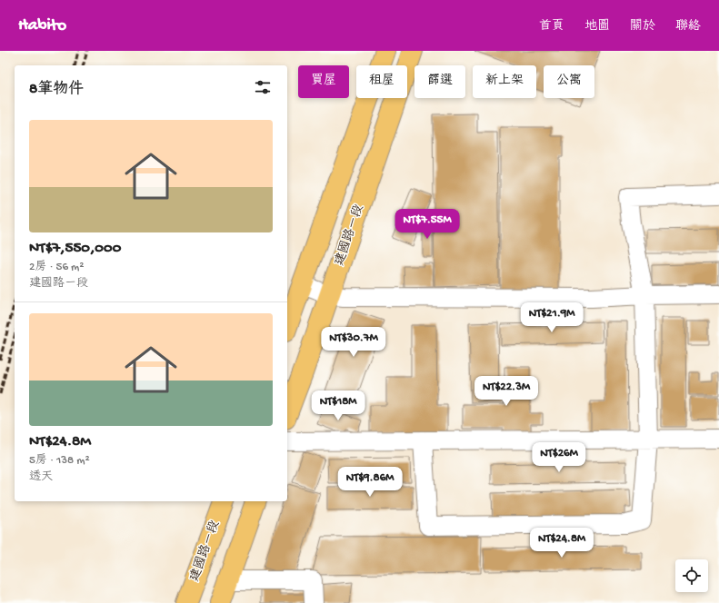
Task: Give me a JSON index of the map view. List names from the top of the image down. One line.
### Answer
{"streets":{"main road":["建國路ㄧ段"]},"page":{"header":"Habito","nav":["首頁","地圖","關於","聯絡"],"chip":["買屋","租屋","篩選","新上架","公寓"],"heading":"8筆物件","list":[{"name":"NT$7,550,000","note":"2房 · 56 m² · 建國路ㄧ段"},{"name":"NT$24.8M","note":"5房 · 138 m² · 透天"}],"price":["NT$7.55M","NT$21.9M","NT$30.7M","NT$22.3M","NT$18M","NT$26M","NT$9.86M","NT$24.8M"]}}
